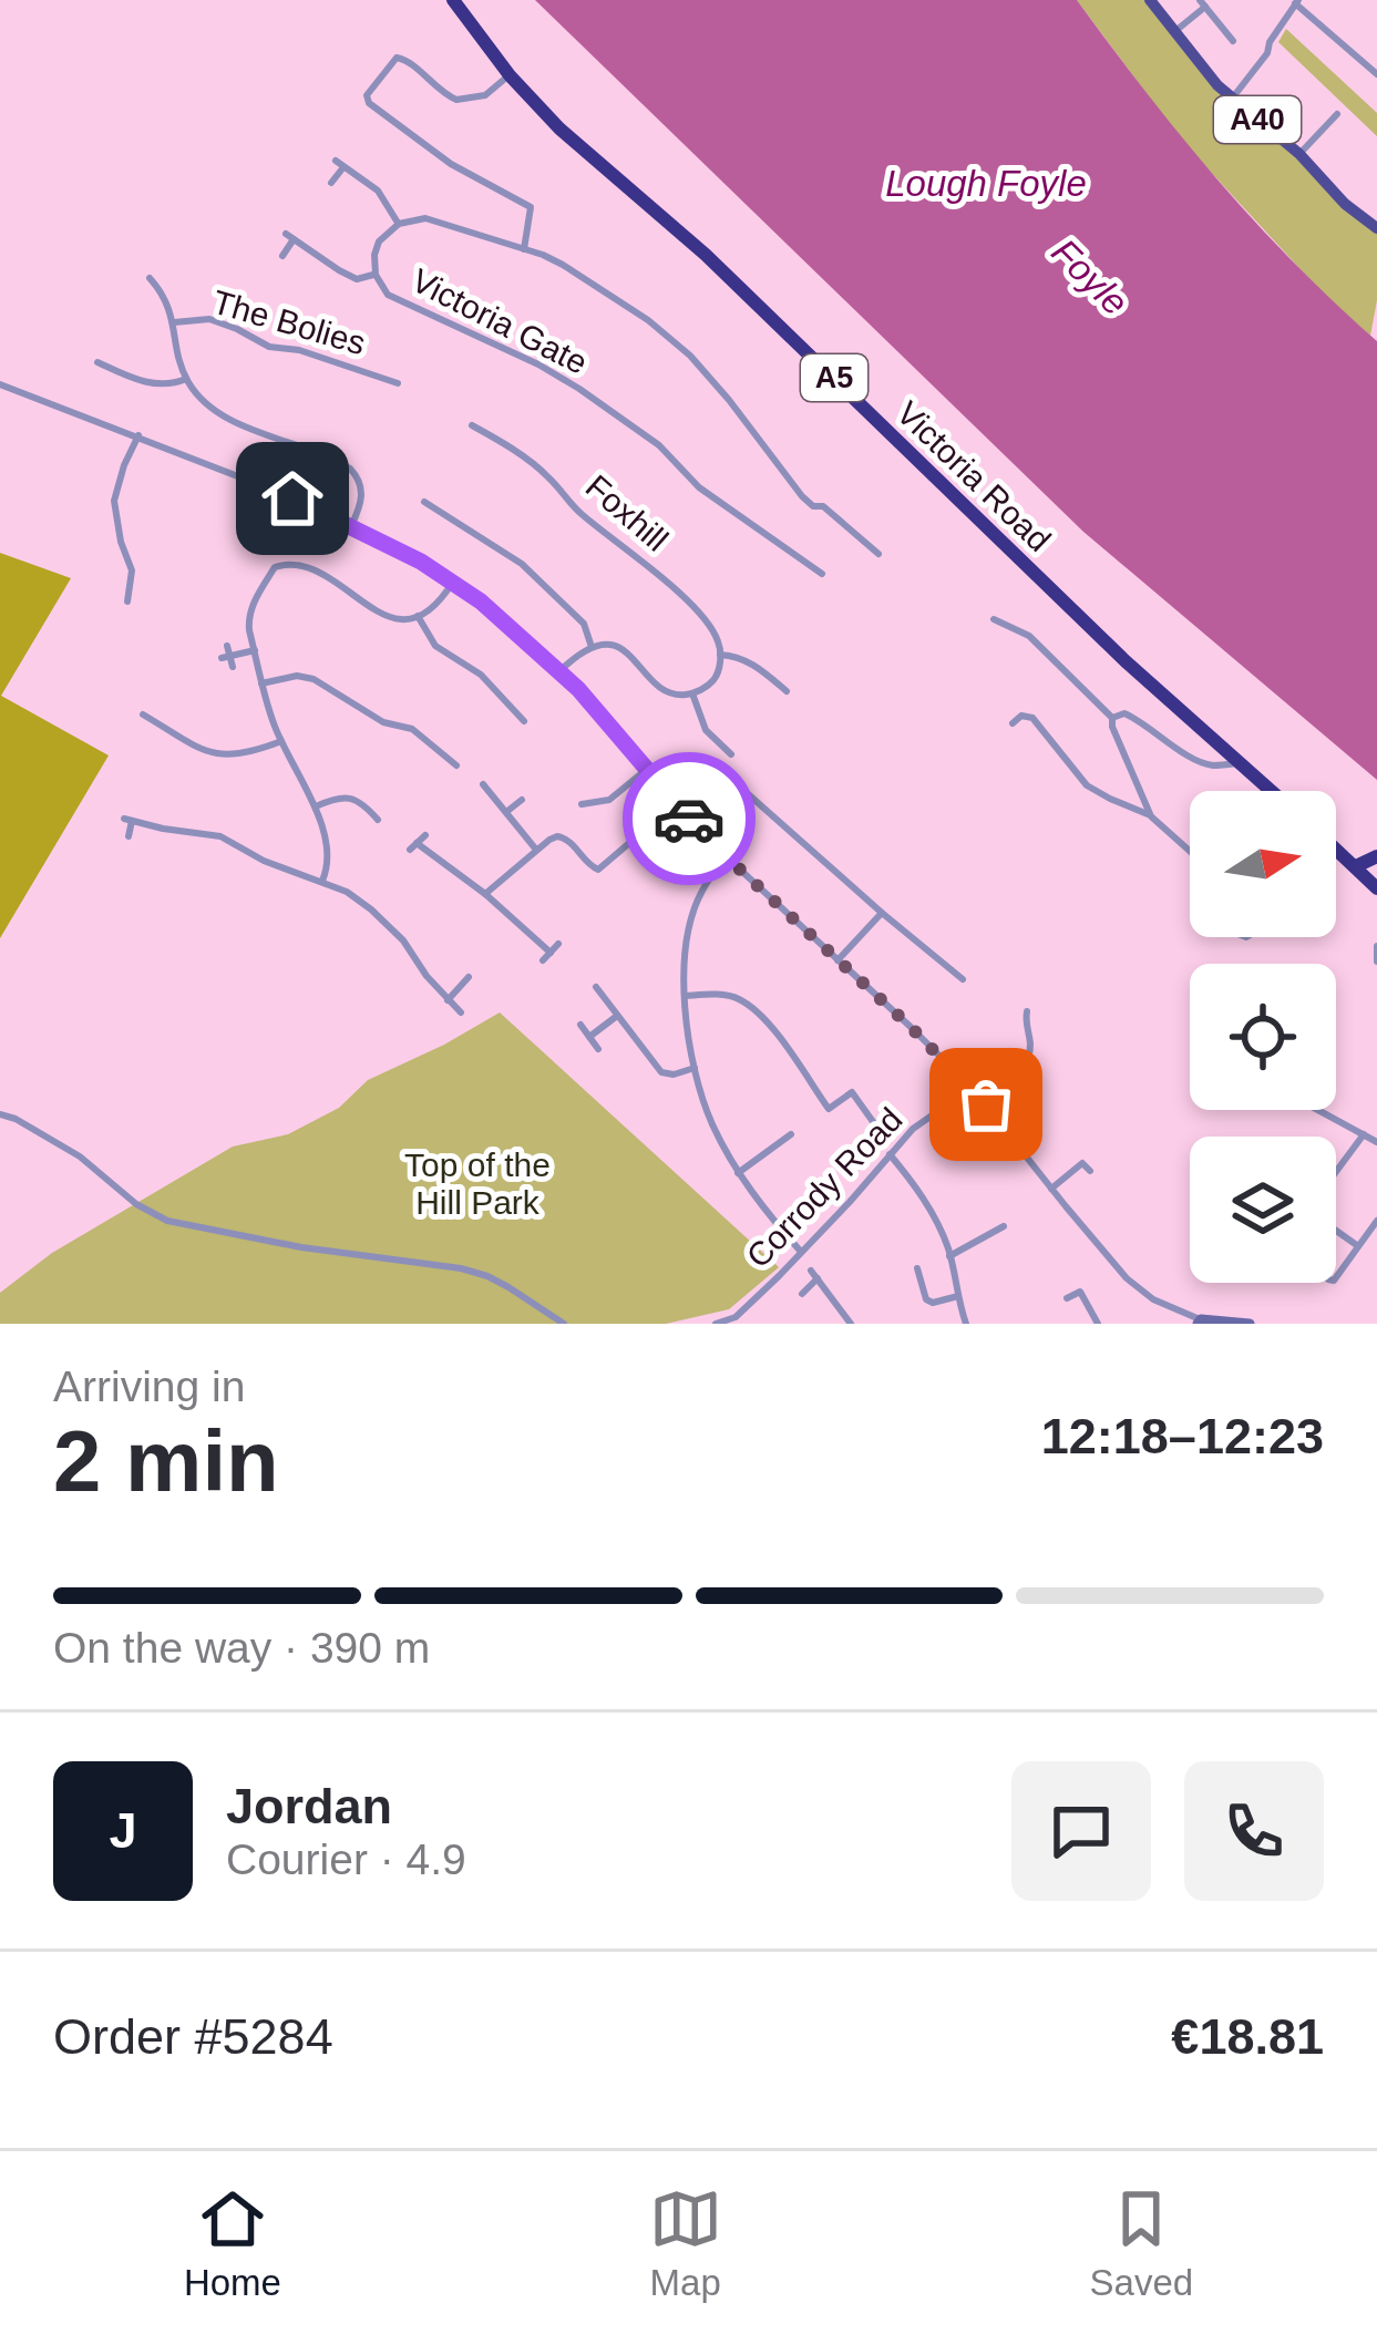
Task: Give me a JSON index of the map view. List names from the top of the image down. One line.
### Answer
{"streets":{"highway":["A5","Victoria Road"],"main road":["A40"],"street":["Victoria Gate","The Bolies","Foxhill","Corrody Road"]},"water":["Lough Foyle","Foyle"],"parks":["Top of the Hill Park"],"north":"right","page":{"heading":["2 min","Arriving in","12:18–12:23"],"panel":["Jordan","Courier · 4.9","Order #5284","€18.81"],"bar":"On the way · 390 m","round":"J","tabs":["Home","Map","Saved"]}}
